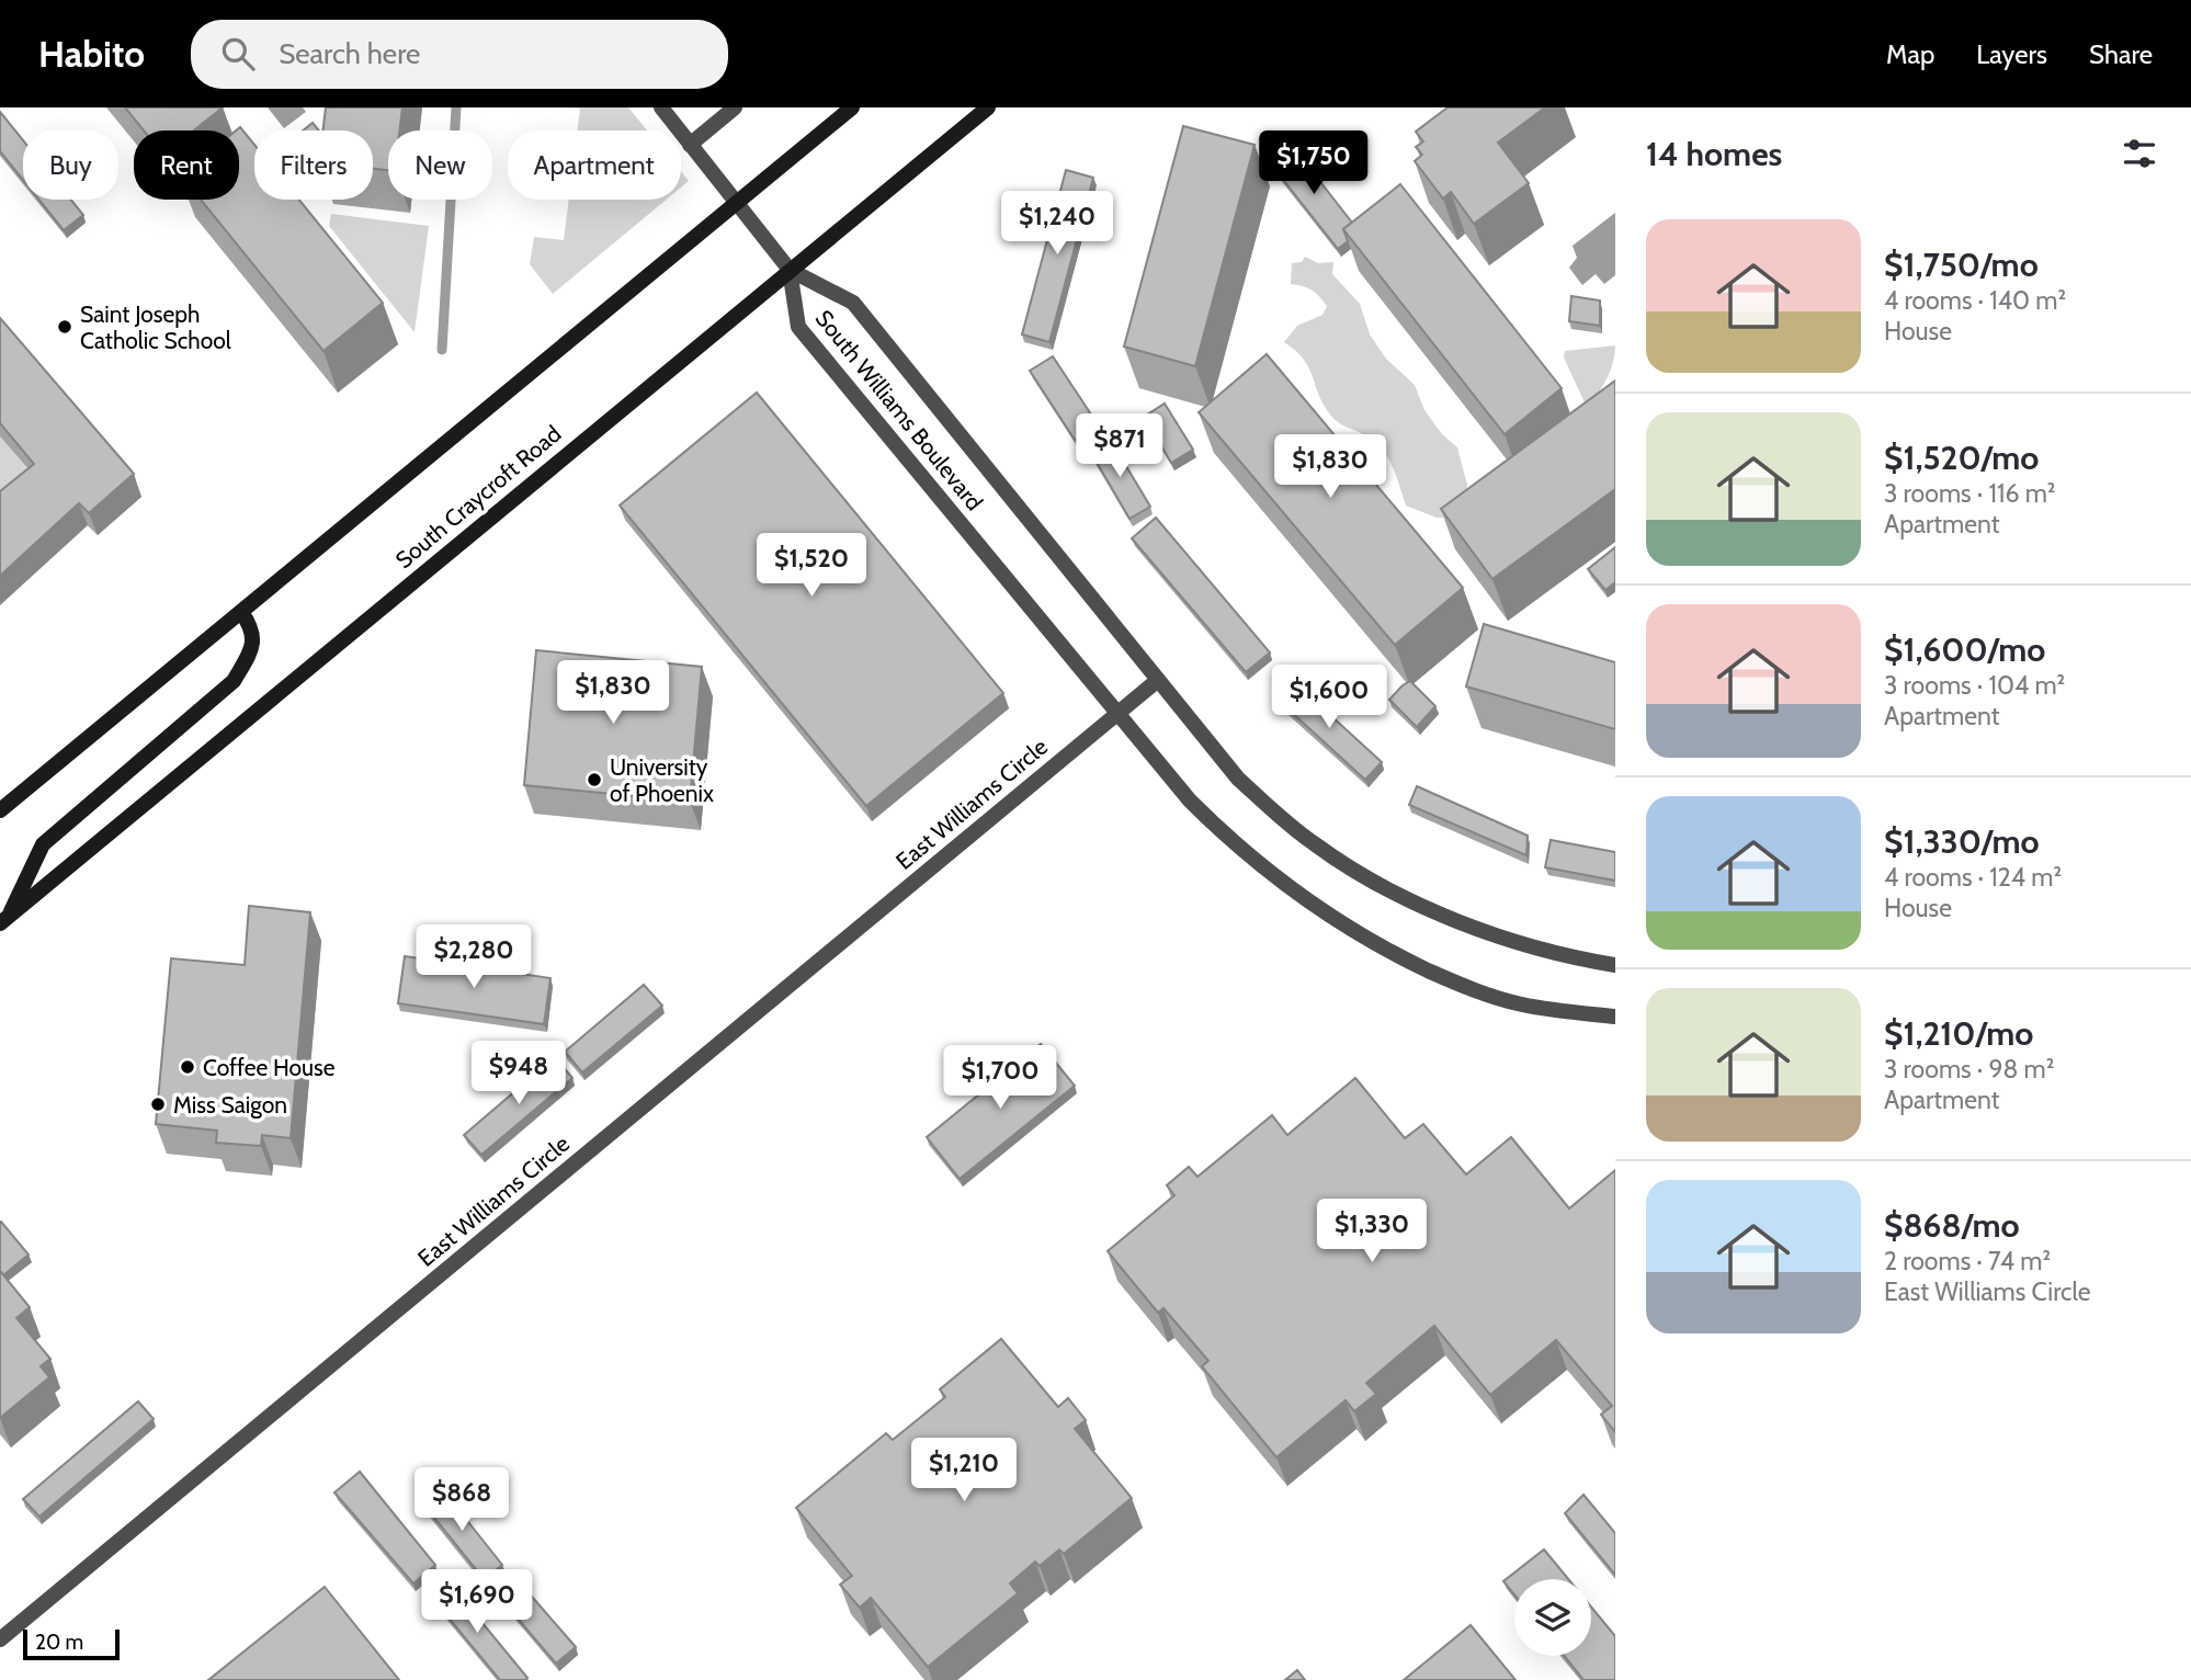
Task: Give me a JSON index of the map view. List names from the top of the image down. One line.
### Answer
{"streets":{"main road":["South Craycroft Road"],"street":["South Williams Boulevard","East Williams Circle"]},"crossings":[["South Williams Boulevard","South Craycroft Road"],["South Williams Boulevard","East Williams Circle"]],"places":["Saint Joseph Catholic School","University of Phoenix","Coffee House","Miss Saigon"],"scale_bar":"20 m","page":{"header":"Habito","search":"Search here","nav":["Map","Layers","Share"],"heading":"14 homes","price":["$1,750","$1,240","$871","$1,830","$1,520","$1,830","$1,600","$2,280","$948","$1,700","$1,330","$1,210","$868","$1,690"],"chip":["Buy","Rent","Filters","New","Apartment"],"list":[{"name":"$1,750/mo","note":"4 rooms · 140 m² · House"},{"name":"$1,520/mo","note":"3 rooms · 116 m² · Apartment"},{"name":"$1,600/mo","note":"3 rooms · 104 m² · Apartment"},{"name":"$1,330/mo","note":"4 rooms · 124 m² · House"},{"name":"$1,210/mo","note":"3 rooms · 98 m² · Apartment"},{"name":"$868/mo","note":"2 rooms · 74 m² · East Williams Circle"}],"scale":"20 m"}}
